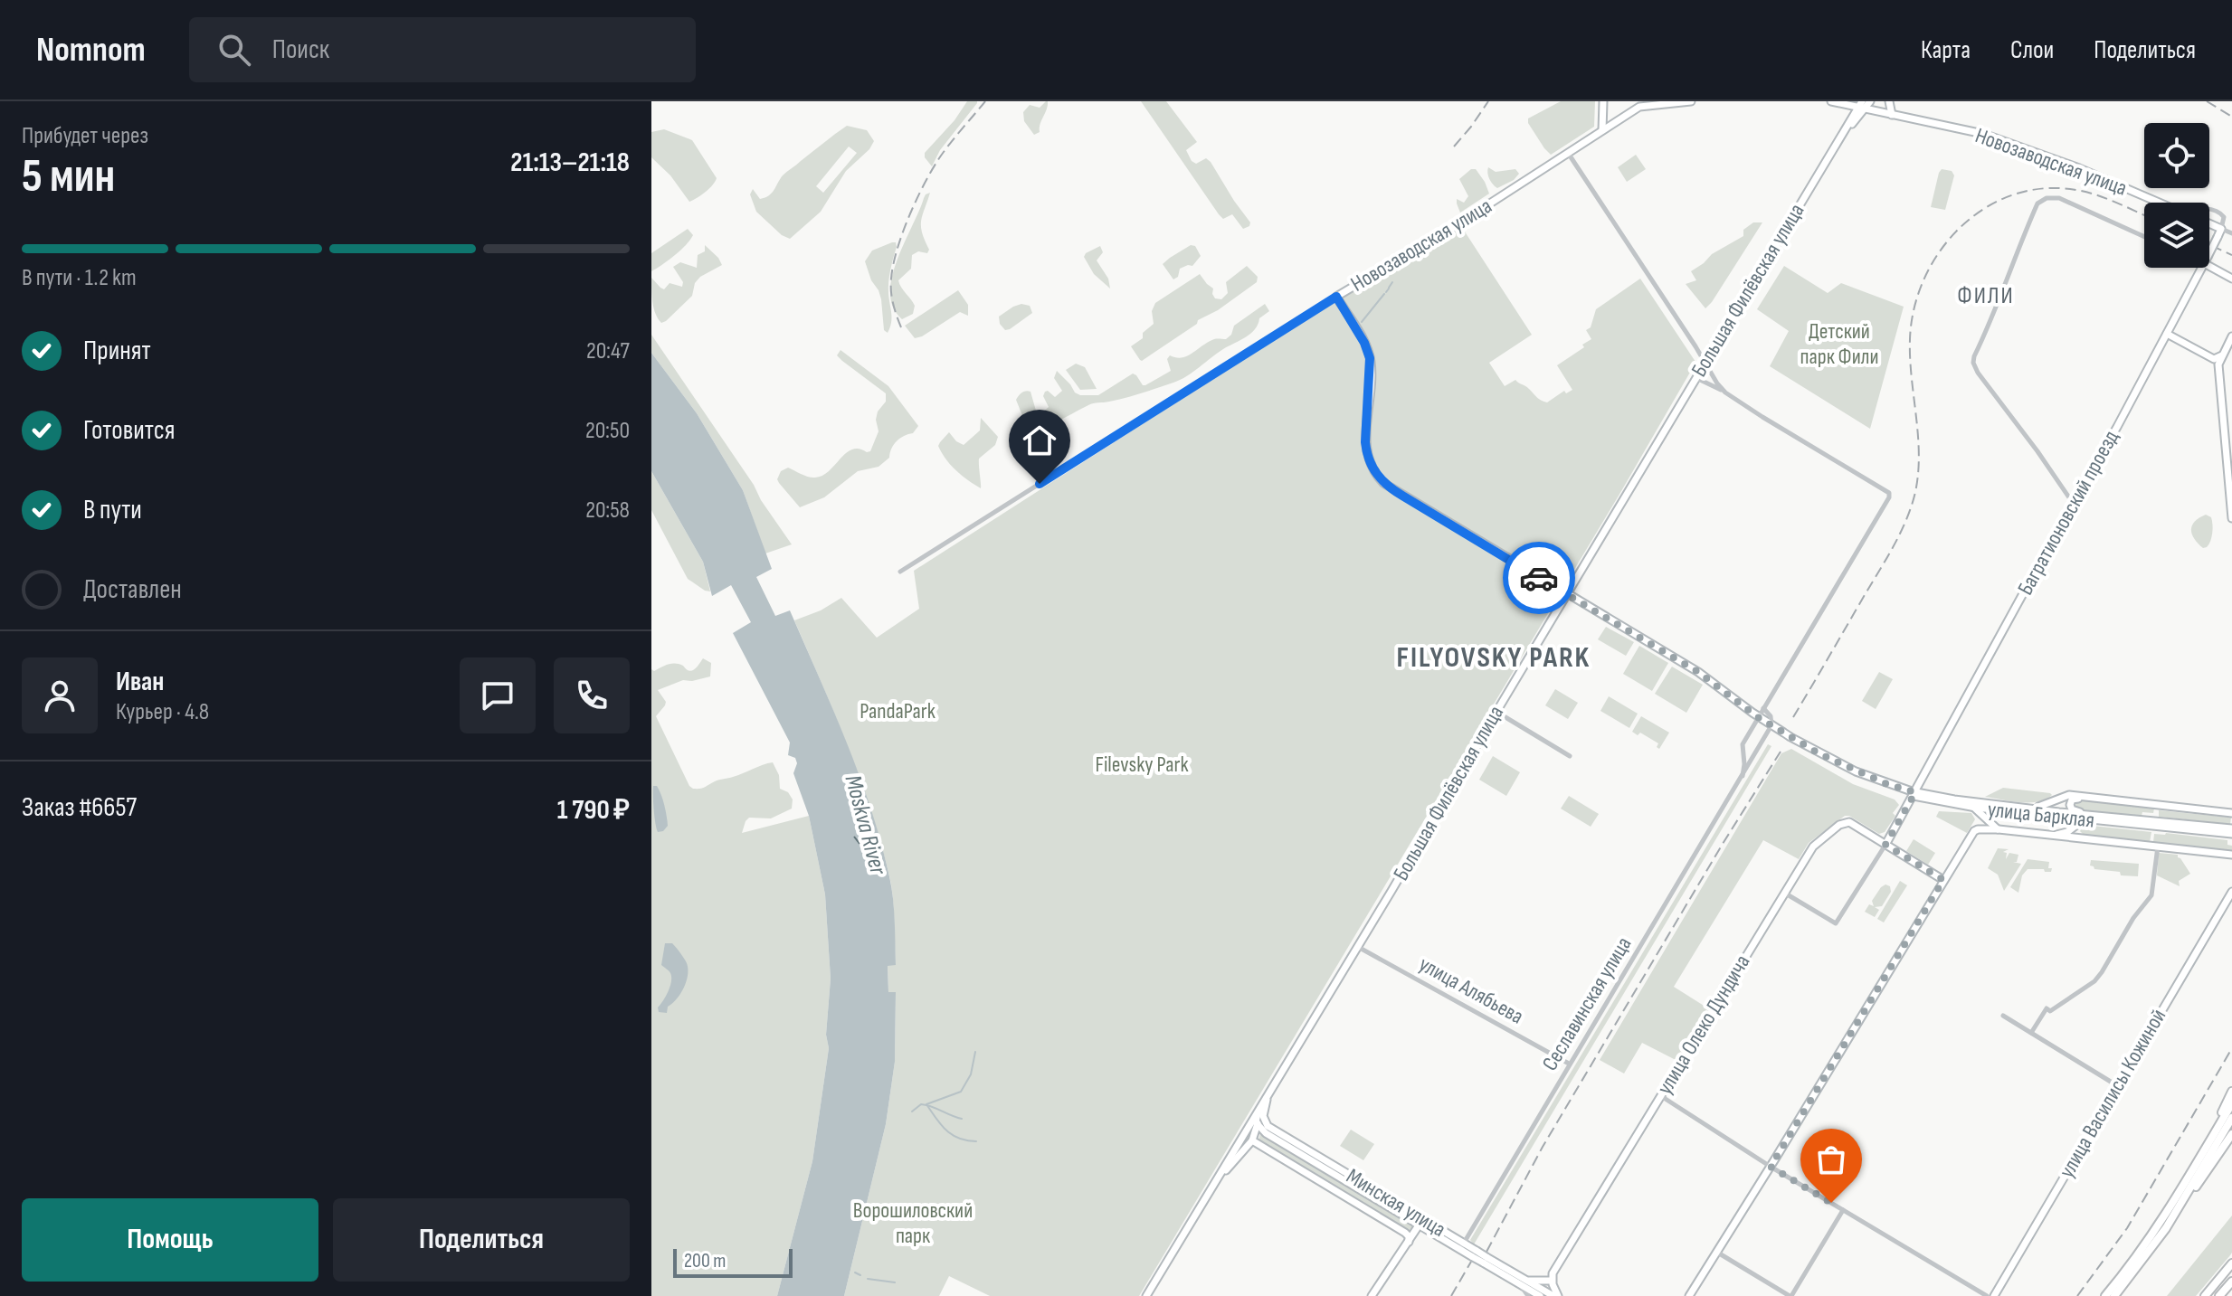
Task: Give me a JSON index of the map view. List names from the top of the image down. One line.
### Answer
{"streets":{"street":["Новозаводская улица","Большая Филёвская улица","Багратионовский проезд","улица Барклая","улица Алябьева","Сеславинская улица","улица Олеко Дундича","улица Василисы Кожиной","Минская улица"]},"crossings":[["Новозаводская улица","Большая Филёвская улица"],["Новозаводская улица","Багратионовский проезд"],["Новозаводская улица","улица Барклая"],["Большая Филёвская улица","улица Барклая"],["Большая Филёвская улица","улица Алябьева"],["Большая Филёвская улица","Минская улица"],["Багратионовский проезд","улица Барклая"],["улица Барклая","Сеславинская улица"],["улица Алябьева","Сеславинская улица"],["Сеславинская улица","Минская улица"]],"districts":["ФИЛИ","FILYOVSKY PARK"],"water":["Moskva River"],"parks":["Детский парк Фили","PandaPark","Filevsky Park","Ворошиловский парк"],"scale_bar":"200 m","page":{"header":"Nomnom","search":"Поиск","nav":["Карта","Слои","Поделиться"],"heading":["5 мин","Прибудет через","21:13–21:18"],"panel":["Иван","Курьер · 4.8","Заказ #6657","1 790 ₽"],"bar":"В пути · 1.2 km","list":[["Принят","20:47"],["Готовится","20:50"],["В пути","20:58"],"Доставлен"],"buttons":["Помощь","Поделиться"],"scale":"200 m"}}
